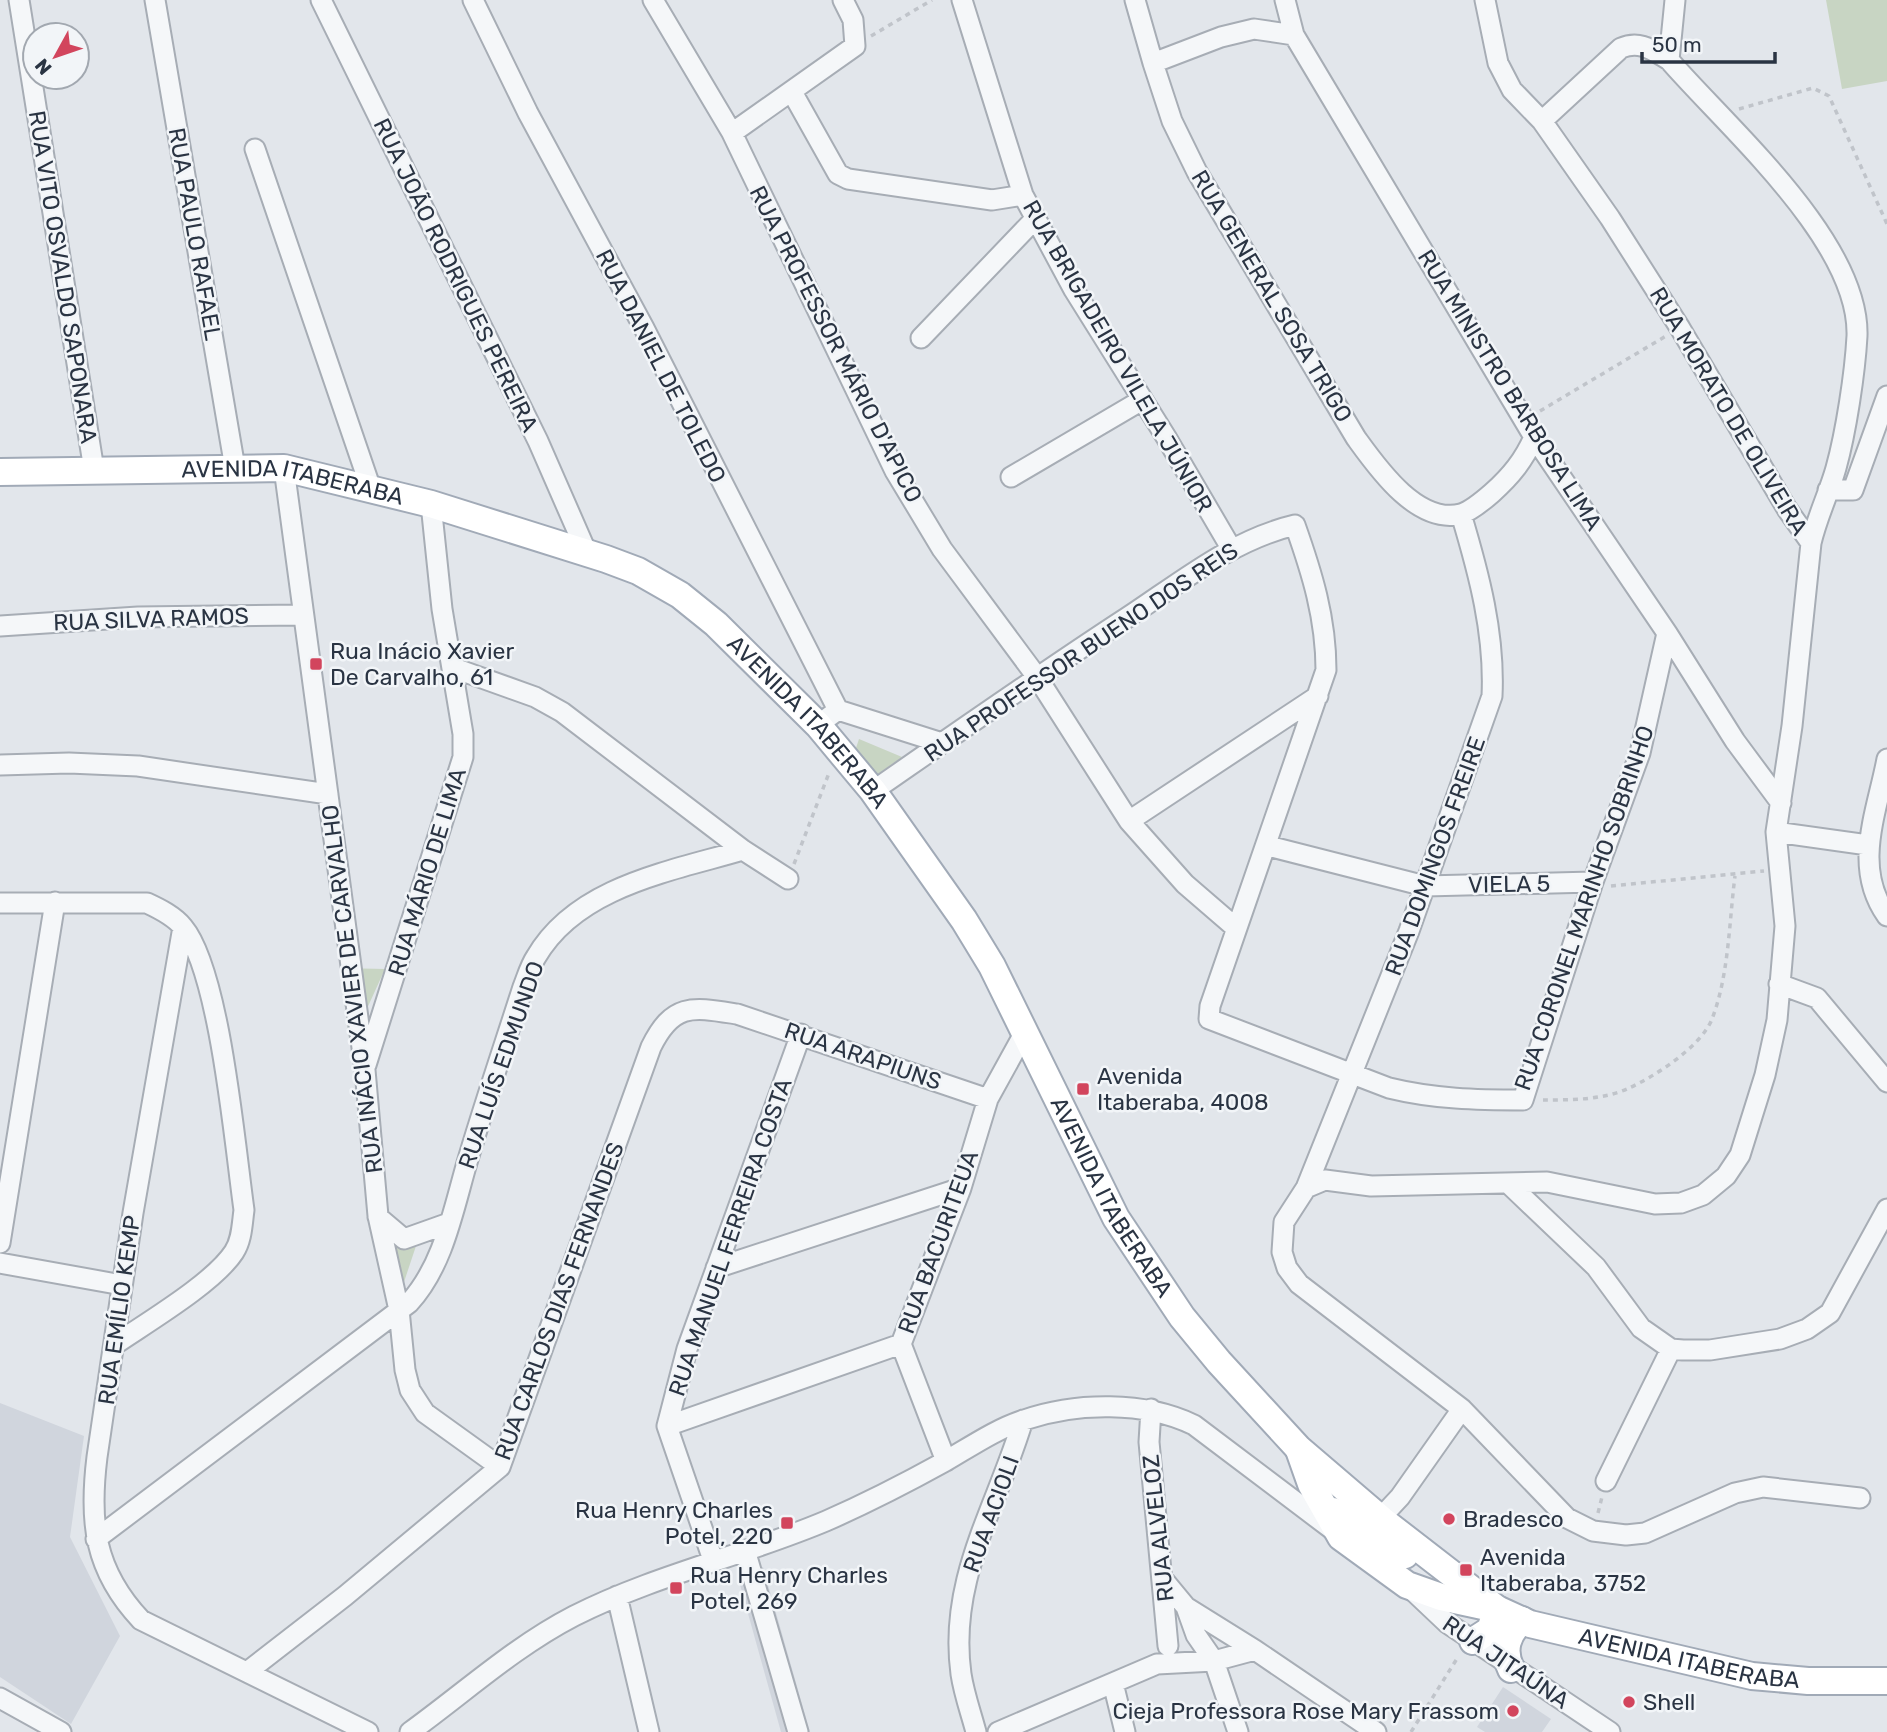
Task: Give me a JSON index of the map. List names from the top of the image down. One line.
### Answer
{"streets":{"main road":["AVENIDA ITABERABA"],"street":["RUA PAULO RAFAEL","RUA JOÃO RODRIGUES PEREIRA","RUA VITO OSVALDO SAPONARA","RUA GENERAL SOSA TRIGO","RUA PROFESSOR MÁRIO D'APICO","RUA BRIGADEIRO VILELA JÚNIOR","RUA DANIEL DE TOLEDO","RUA MINISTRO BARBOSA LIMA","RUA MORATO DE OLIVEIRA","RUA SILVA RAMOS","RUA PROFESSOR BUENO DOS REIS","RUA DOMINGOS FREIRE","RUA MÁRIO DE LIMA","VIELA 5","RUA CORONEL MARINHO SOBRINHO","RUA INÁCIO XAVIER DE CARVALHO","RUA ARAPIUNS","RUA LUÍS EDMUNDO","RUA MANUEL FERREIRA COSTA","RUA BACURITEUA","RUA CARLOS DIAS FERNANDES","RUA EMÍLIO KEMP","RUA ACIOLI","RUA ALVELOZ","RUA JITAÚNA"]},"crossings":[["RUA PAULO RAFAEL","AVENIDA ITABERABA"],["RUA JOÃO RODRIGUES PEREIRA","AVENIDA ITABERABA"],["RUA VITO OSVALDO SAPONARA","AVENIDA ITABERABA"],["RUA GENERAL SOSA TRIGO","RUA DOMINGOS FREIRE"],["RUA PROFESSOR MÁRIO D'APICO","RUA PROFESSOR BUENO DOS REIS"],["RUA PROFESSOR MÁRIO D'APICO","RUA CORONEL MARINHO SOBRINHO"],["RUA BRIGADEIRO VILELA JÚNIOR","RUA PROFESSOR BUENO DOS REIS"],["RUA DANIEL DE TOLEDO","AVENIDA ITABERABA"],["RUA MINISTRO BARBOSA LIMA","RUA MORATO DE OLIVEIRA"],["RUA MINISTRO BARBOSA LIMA","RUA CORONEL MARINHO SOBRINHO"],["RUA MORATO DE OLIVEIRA","RUA DOMINGOS FREIRE"],["AVENIDA ITABERABA","RUA PROFESSOR BUENO DOS REIS"],["AVENIDA ITABERABA","RUA MÁRIO DE LIMA"],["AVENIDA ITABERABA","RUA INÁCIO XAVIER DE CARVALHO"],["AVENIDA ITABERABA","RUA BACURITEUA"],["AVENIDA ITABERABA","RUA JITAÚNA"],["RUA SILVA RAMOS","RUA INÁCIO XAVIER DE CARVALHO"],["RUA DOMINGOS FREIRE","VIELA 5"],["RUA DOMINGOS FREIRE","RUA CORONEL MARINHO SOBRINHO"],["RUA MÁRIO DE LIMA","RUA INÁCIO XAVIER DE CARVALHO"],["VIELA 5","RUA CORONEL MARINHO SOBRINHO"],["RUA INÁCIO XAVIER DE CARVALHO","RUA LUÍS EDMUNDO"],["RUA INÁCIO XAVIER DE CARVALHO","RUA CARLOS DIAS FERNANDES"],["RUA ARAPIUNS","RUA MANUEL FERREIRA COSTA"],["RUA ARAPIUNS","RUA BACURITEUA"],["RUA ARAPIUNS","RUA CARLOS DIAS FERNANDES"],["RUA LUÍS EDMUNDO","RUA EMÍLIO KEMP"],["RUA MANUEL FERREIRA COSTA","RUA BACURITEUA"],["RUA CARLOS DIAS FERNANDES","RUA EMÍLIO KEMP"]],"places":{"transit":["Rua Inácio Xavier De Carvalho, 61","Avenida Itaberaba, 4008","Rua Henry Charles Potel, 220","Avenida Itaberaba, 3752","Rua Henry Charles Potel, 269"],"other":["Bradesco","Shell","Cieja Professora Rose Mary Frassom"]},"scale_bar":"50 m","north":"bottom left"}
